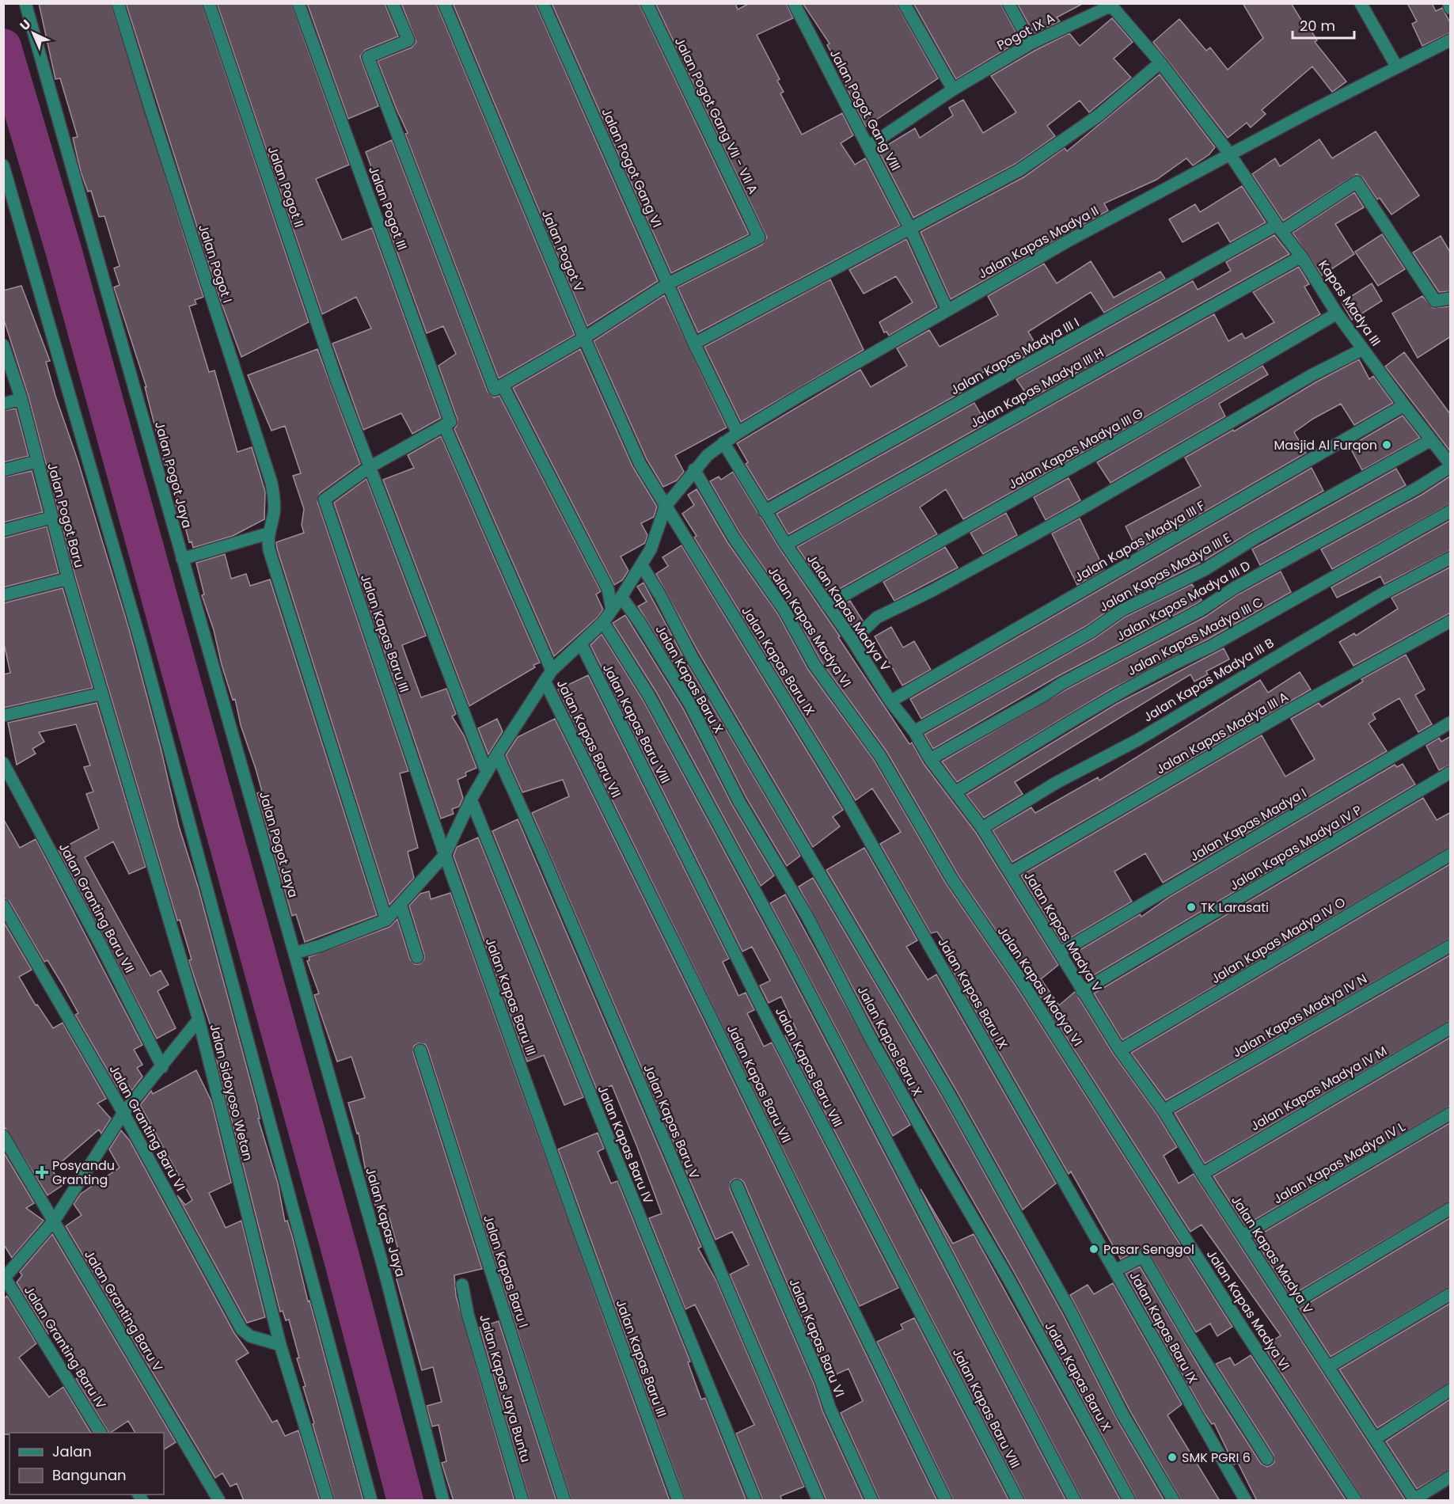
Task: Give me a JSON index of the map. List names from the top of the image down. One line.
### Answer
{"streets":{"street":["Pogot IX A","Jalan Pogot Gang VIII","Jalan Pogot Gang VII - VII A","Jalan Pogot Gang VI","Jalan Pogot II","Jalan Pogot III","Jalan Kapas Madya II","Jalan Pogot V","Jalan Pogot I","Kapas Madya III","Jalan Kapas Madya III I","Jalan Kapas Madya III H","Jalan Kapas Madya III G","Jalan Pogot Jaya","Jalan Pogot Baru","Jalan Kapas Madya III F","Jalan Kapas Madya III E","Jalan Kapas Madya III D","Jalan Kapas Madya V","Jalan Kapas Madya VI","Jalan Kapas Baru III","Jalan Kapas Madya III C","Jalan Kapas Baru IX","Jalan Kapas Baru X","Jalan Kapas Madya III B","Jalan Kapas Baru VIII","Jalan Kapas Madya III A","Jalan Kapas Baru VII","Jalan Kapas Madya I","Jalan Kapas Madya IV P","Jalan Granting Baru VII","Jalan Kapas Madya IV O","Jalan Kapas Madya IV N","Jalan Kapas Madya IV M","Jalan Sidoyoso Wetan","Jalan Kapas Baru V","Jalan Granting Baru VI","Jalan Kapas Baru IV","Jalan Kapas Madya IV L","Jalan Kapas Jaya","Jalan Kapas Baru I","Jalan Granting Baru V","Jalan Kapas Baru VI","Jalan Granting Baru IV","Jalan Kapas Jaya Buntu"]},"crossings":[["Pogot IX A","Jalan Pogot Gang VIII"],["Pogot IX A","Jalan Kapas Madya II"],["Pogot IX A","Kapas Madya III"],["Jalan Pogot Gang VIII","Jalan Kapas Madya II"],["Jalan Pogot Gang VII - VII A","Jalan Pogot Gang VI"],["Jalan Pogot Gang VI","Jalan Kapas Madya II"],["Jalan Pogot II","Jalan Kapas Madya II"],["Jalan Pogot II","Jalan Kapas Baru III"],["Jalan Pogot III","Jalan Kapas Madya II"],["Jalan Pogot III","Jalan Kapas Baru VII"],["Jalan Kapas Madya II","Jalan Pogot V"],["Jalan Kapas Madya II","Kapas Madya III"],["Jalan Kapas Madya II","Jalan Kapas Madya V"],["Jalan Kapas Madya II","Jalan Kapas Madya VI"],["Jalan Kapas Madya II","Jalan Kapas Baru III"],["Jalan Kapas Madya II","Jalan Kapas Baru IX"],["Jalan Kapas Madya II","Jalan Kapas Baru X"],["Jalan Kapas Madya II","Jalan Kapas Baru VIII"],["Jalan Kapas Madya II","Jalan Kapas Baru VII"],["Jalan Kapas Madya II","Jalan Kapas Baru V"],["Jalan Kapas Madya II","Jalan Kapas Baru IV"],["Jalan Pogot V","Jalan Kapas Baru IX"],["Kapas Madya III","Jalan Kapas Madya III I"],["Kapas Madya III","Jalan Kapas Madya III H"],["Kapas Madya III","Jalan Kapas Madya III G"],["Kapas Madya III","Jalan Kapas Madya III F"],["Kapas Madya III","Jalan Kapas Madya III E"],["Kapas Madya III","Jalan Kapas Madya III D"],["Jalan Kapas Madya III I","Jalan Kapas Madya V"],["Jalan Kapas Madya III H","Jalan Kapas Madya V"],["Jalan Kapas Madya III G","Jalan Kapas Madya V"],["Jalan Pogot Jaya","Jalan Kapas Jaya"],["Jalan Pogot Baru","Jalan Sidoyoso Wetan"],["Jalan Kapas Madya III F","Jalan Kapas Madya V"],["Jalan Kapas Madya III E","Jalan Kapas Madya V"],["Jalan Kapas Madya III D","Jalan Kapas Madya V"],["Jalan Kapas Madya V","Jalan Kapas Madya III C"],["Jalan Kapas Madya V","Jalan Kapas Madya III B"],["Jalan Kapas Madya V","Jalan Kapas Madya III A"],["Jalan Kapas Madya V","Jalan Kapas Madya I"],["Jalan Kapas Madya V","Jalan Kapas Madya IV P"],["Jalan Kapas Madya V","Jalan Kapas Madya IV O"],["Jalan Kapas Madya V","Jalan Kapas Madya IV N"],["Jalan Kapas Madya V","Jalan Kapas Madya IV M"],["Jalan Kapas Madya V","Jalan Kapas Madya IV L"],["Jalan Sidoyoso Wetan","Jalan Granting Baru VI"]],"places":{"other":["Masjid Al Furqon","TK Larasati","Pasar Senggol","SMK PGRI 6"],"health":["Posyandu Granting"]},"legend":["Jalan","Bangunan"],"scale_bar":"20 m","north":"top left"}
